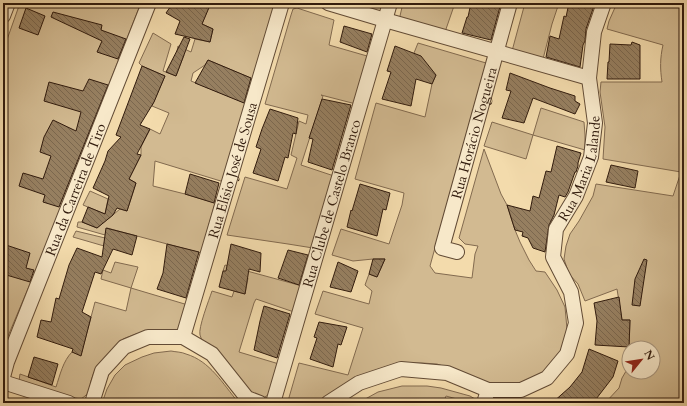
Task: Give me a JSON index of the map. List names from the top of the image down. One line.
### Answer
{"streets":{"street":["Rua Horácio Nogueira","Rua Maria Lalande","Rua Elísio José de Sousa","Rua da Carreira de Tiro","Rua Clube de Castelo Branco"]},"north":"top right"}
